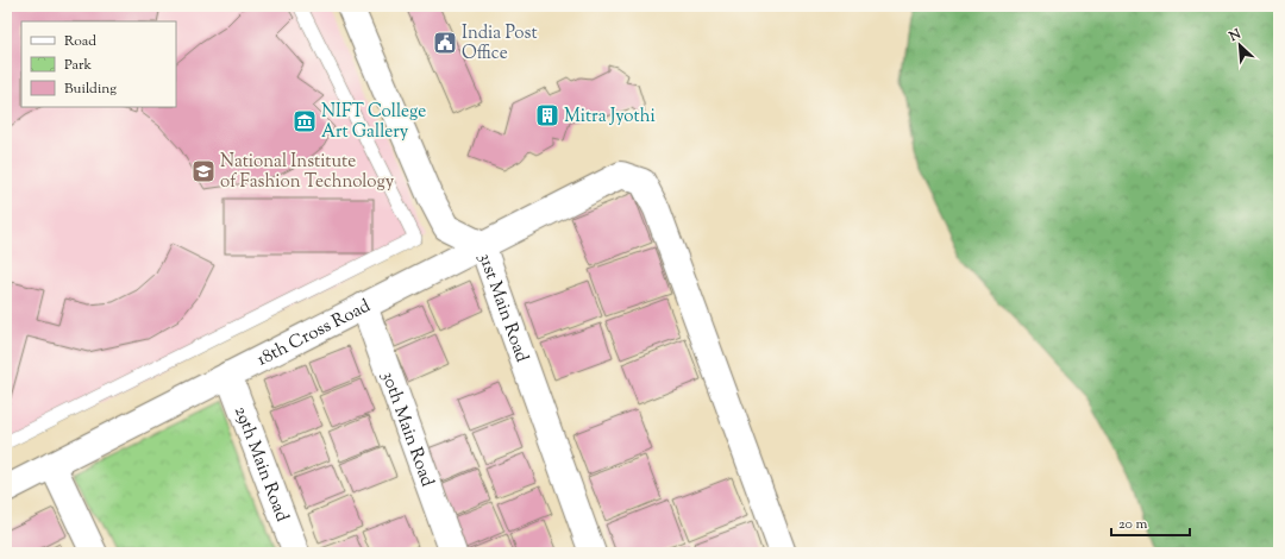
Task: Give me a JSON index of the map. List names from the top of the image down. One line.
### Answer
{"streets":{"street":["31st Main Road","18th Cross Road","30th Main Road","29th Main Road"]},"crossings":[["31st Main Road","18th Cross Road"],["18th Cross Road","30th Main Road"],["18th Cross Road","29th Main Road"]],"places":{"public building":["India Post Office"],"building":["Mitra Jyothi"],"museum":["NIFT College Art Gallery"],"school or university":["National Institute of Fashion Technology"]},"legend":["Road","Park","Building"],"scale_bar":"20 m","north":"top left"}
